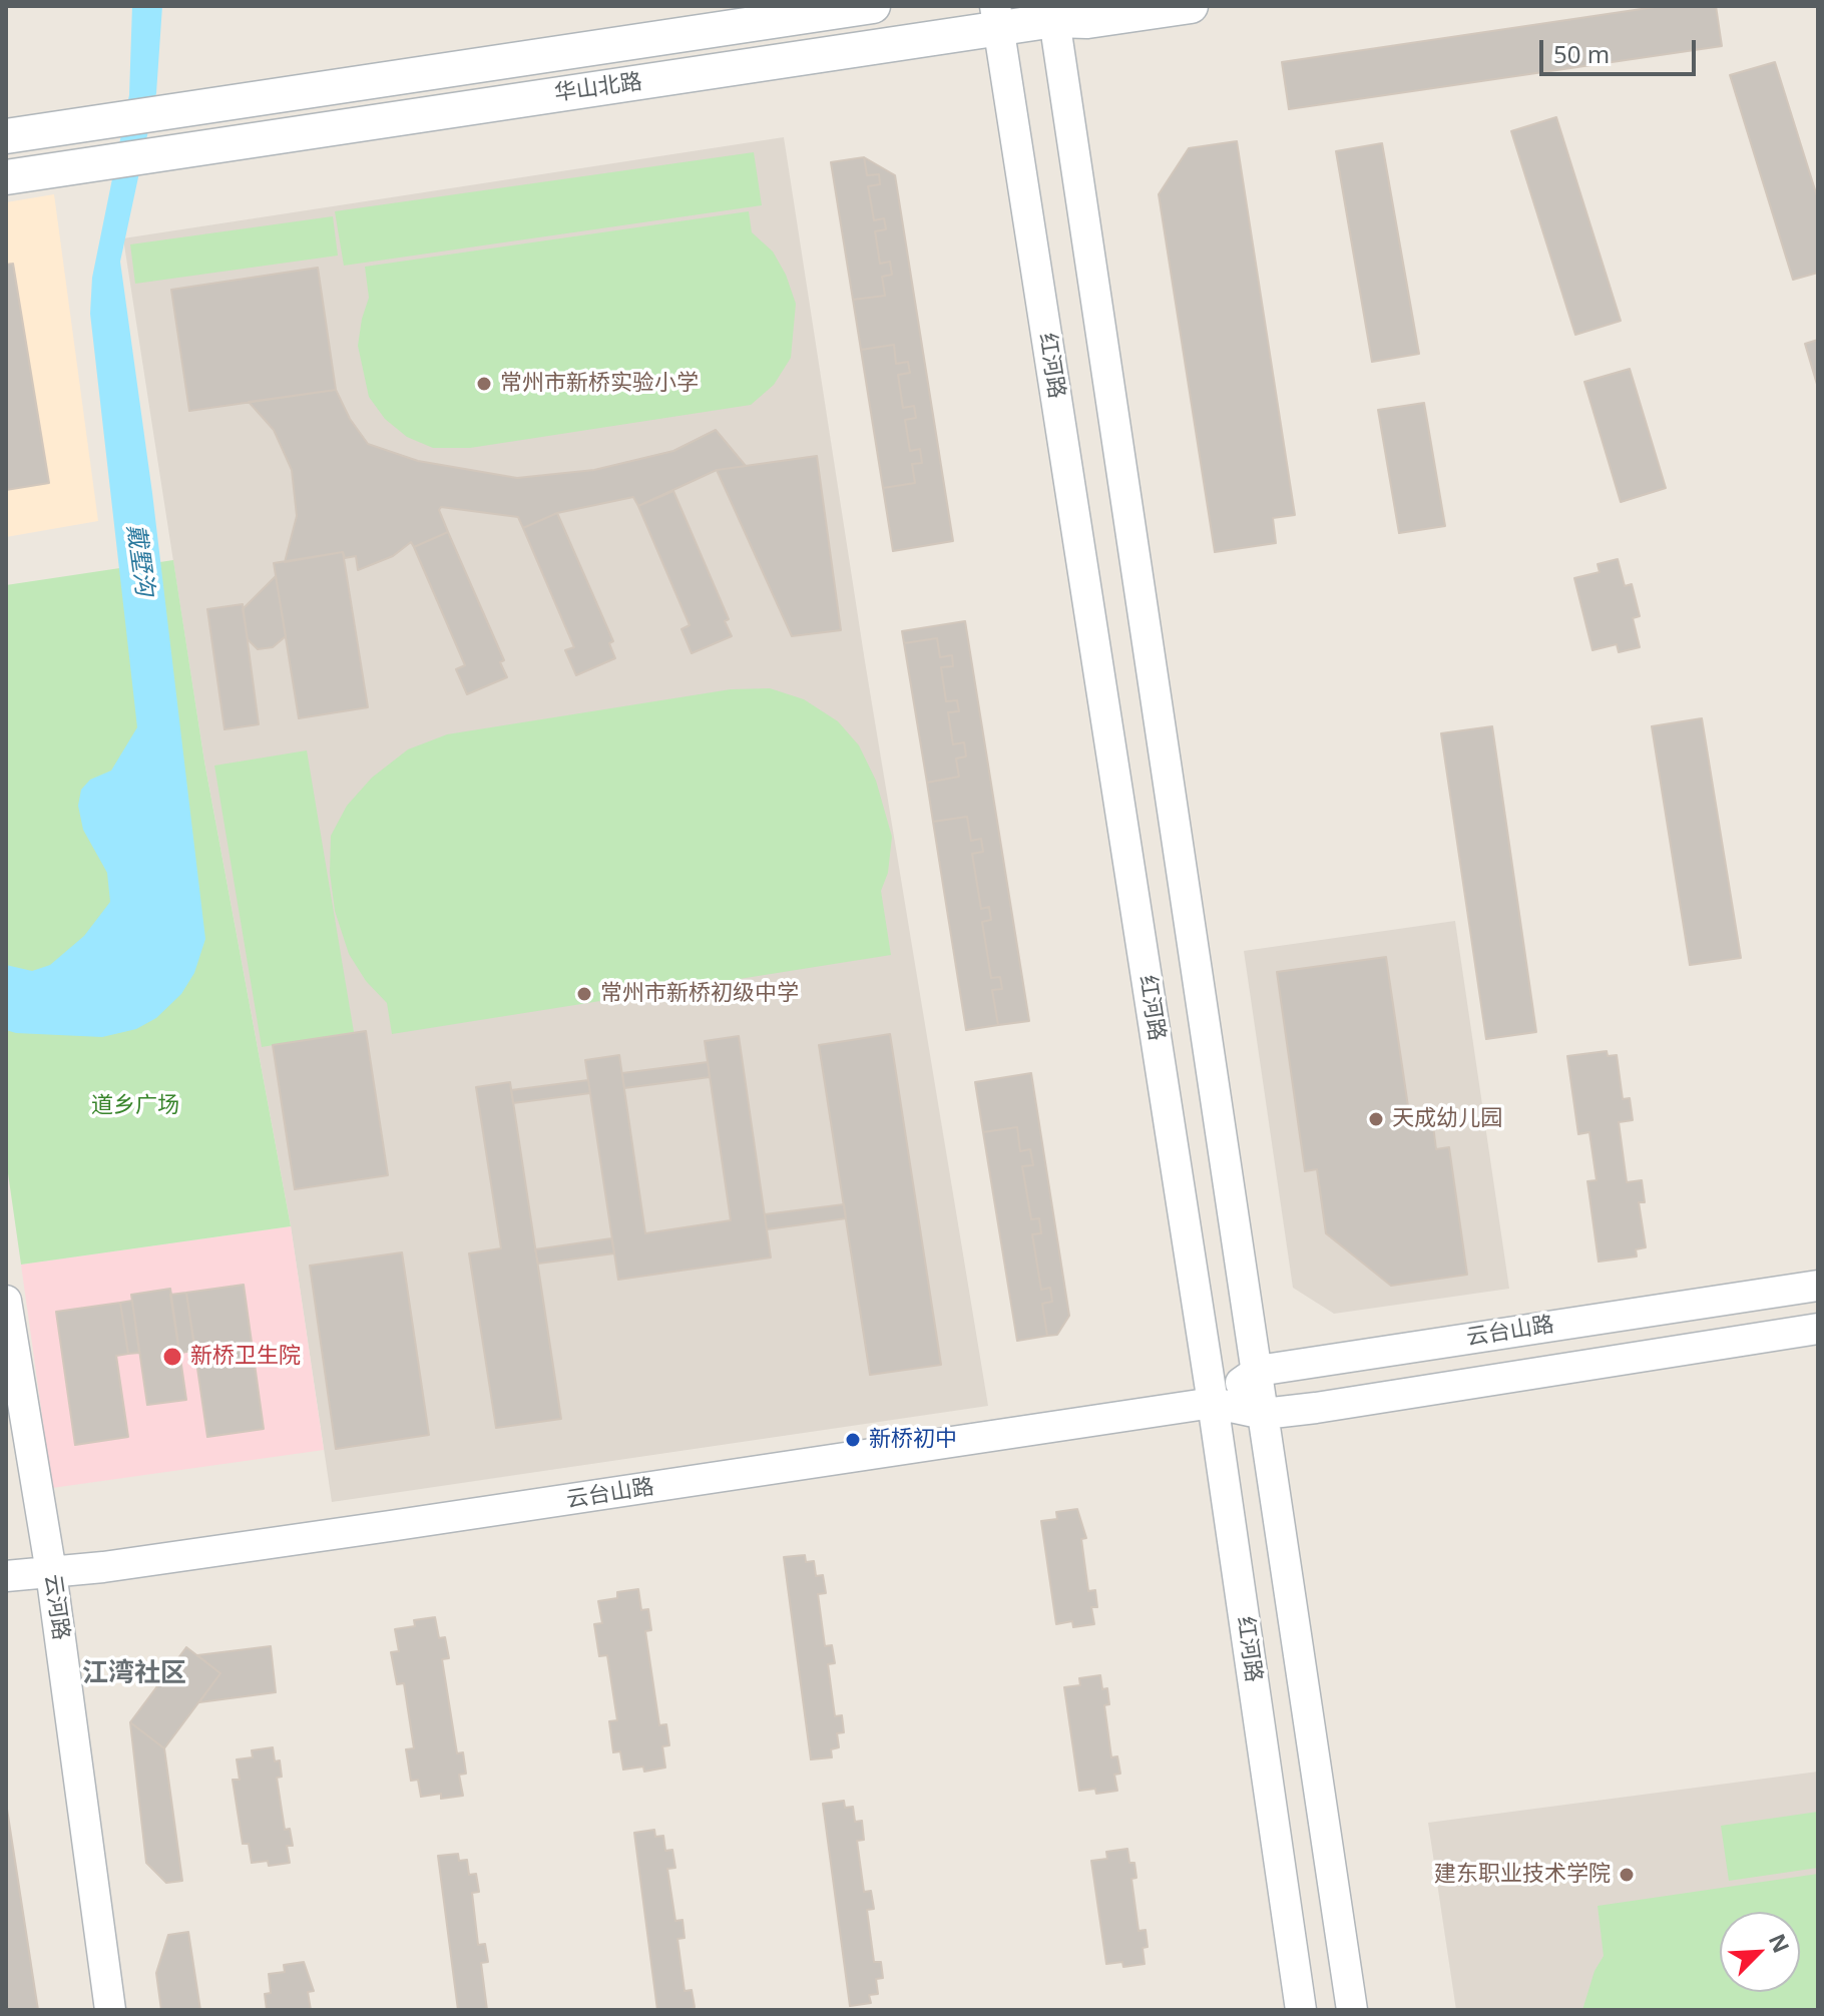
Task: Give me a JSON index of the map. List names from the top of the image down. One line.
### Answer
{"streets":{"main road":["华山北路"],"street":["红河路","云台山路","云河路"]},"crossings":[["华山北路","红河路"],["红河路","云台山路"],["云台山路","云河路"]],"districts":["江湾社区"],"water":["戴墅沟"],"parks":["道乡广场"],"places":["常州市新桥实验小学","常州市新桥初级中学","天成幼儿园","新桥卫生院","新桥初中","建东职业技术学院"],"scale_bar":"50 m","north":"top right"}
